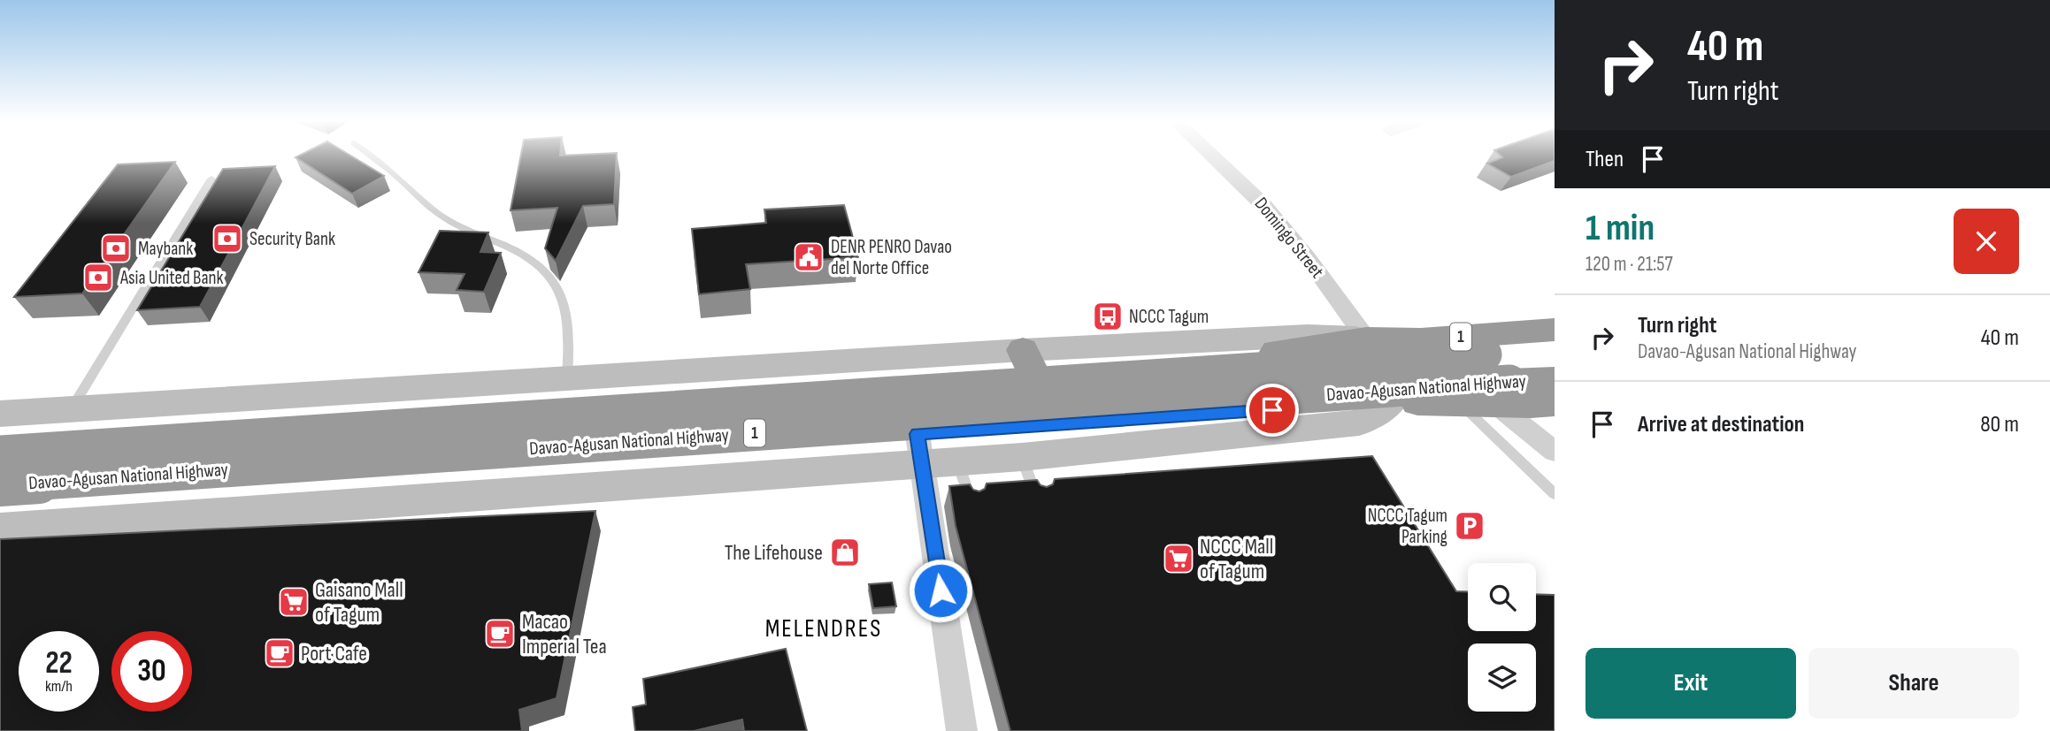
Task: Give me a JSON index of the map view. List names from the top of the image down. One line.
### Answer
{"streets":{"highway":["1","Davao-Agusan National Highway"],"street":["Domingo Street"]},"crossings":[["Domingo Street","1"],["1","Davao-Agusan National Highway"]],"districts":["MELENDRES"],"places":{"bank":["Security Bank","Maybank","Asia United Bank"],"public building":["DENR PENRO Davao del Norte Office"],"bus stop":["NCCC Tagum"],"parking":["NCCC Tagum Parking"],"shop":["The Lifehouse"],"supermarket":["NCCC Mall of Tagum","Gaisano Mall of Tagum"],"cafe":["Macao Imperial Tea","Port Cafe"]},"page":{"turn":["40 m","Turn right"],"then":"Then","heading":["1 min","120 m · 21:57"],"list":[{"name":"Turn right","note":"Davao-Agusan National Highway","value":"40 m"},{"name":"Arrive at destination","value":"80 m"}],"speed":"22 km/h","limit":"30","buttons":["Exit","Share"]}}
